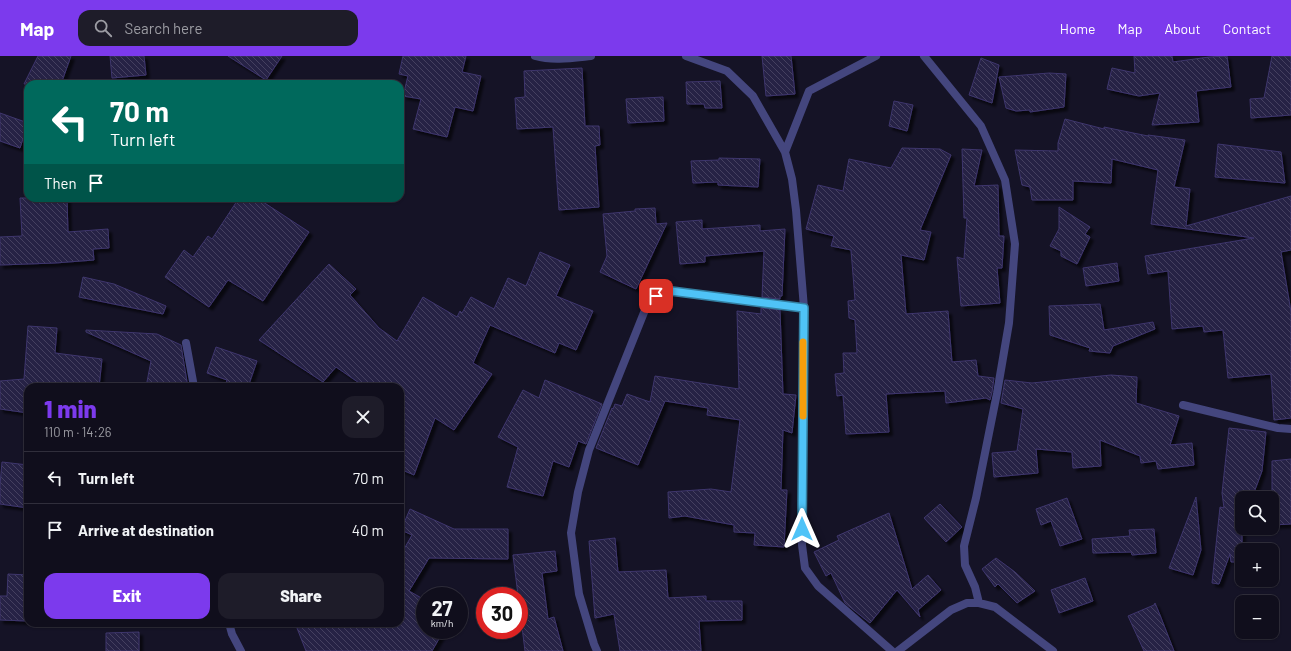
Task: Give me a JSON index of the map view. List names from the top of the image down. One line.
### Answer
{"page":{"header":"Map","search":"Search here","nav":["Home","Map","About","Contact"],"turn":["70 m","Turn left"],"then":"Then","heading":["1 min","110 m · 14:26"],"list":[{"name":"Turn left","value":"70 m"},{"name":"Arrive at destination","value":"40 m"}],"map_buttons":["+","−"],"buttons":["Exit","Share"],"speed":"27 km/h","limit":"30"}}
